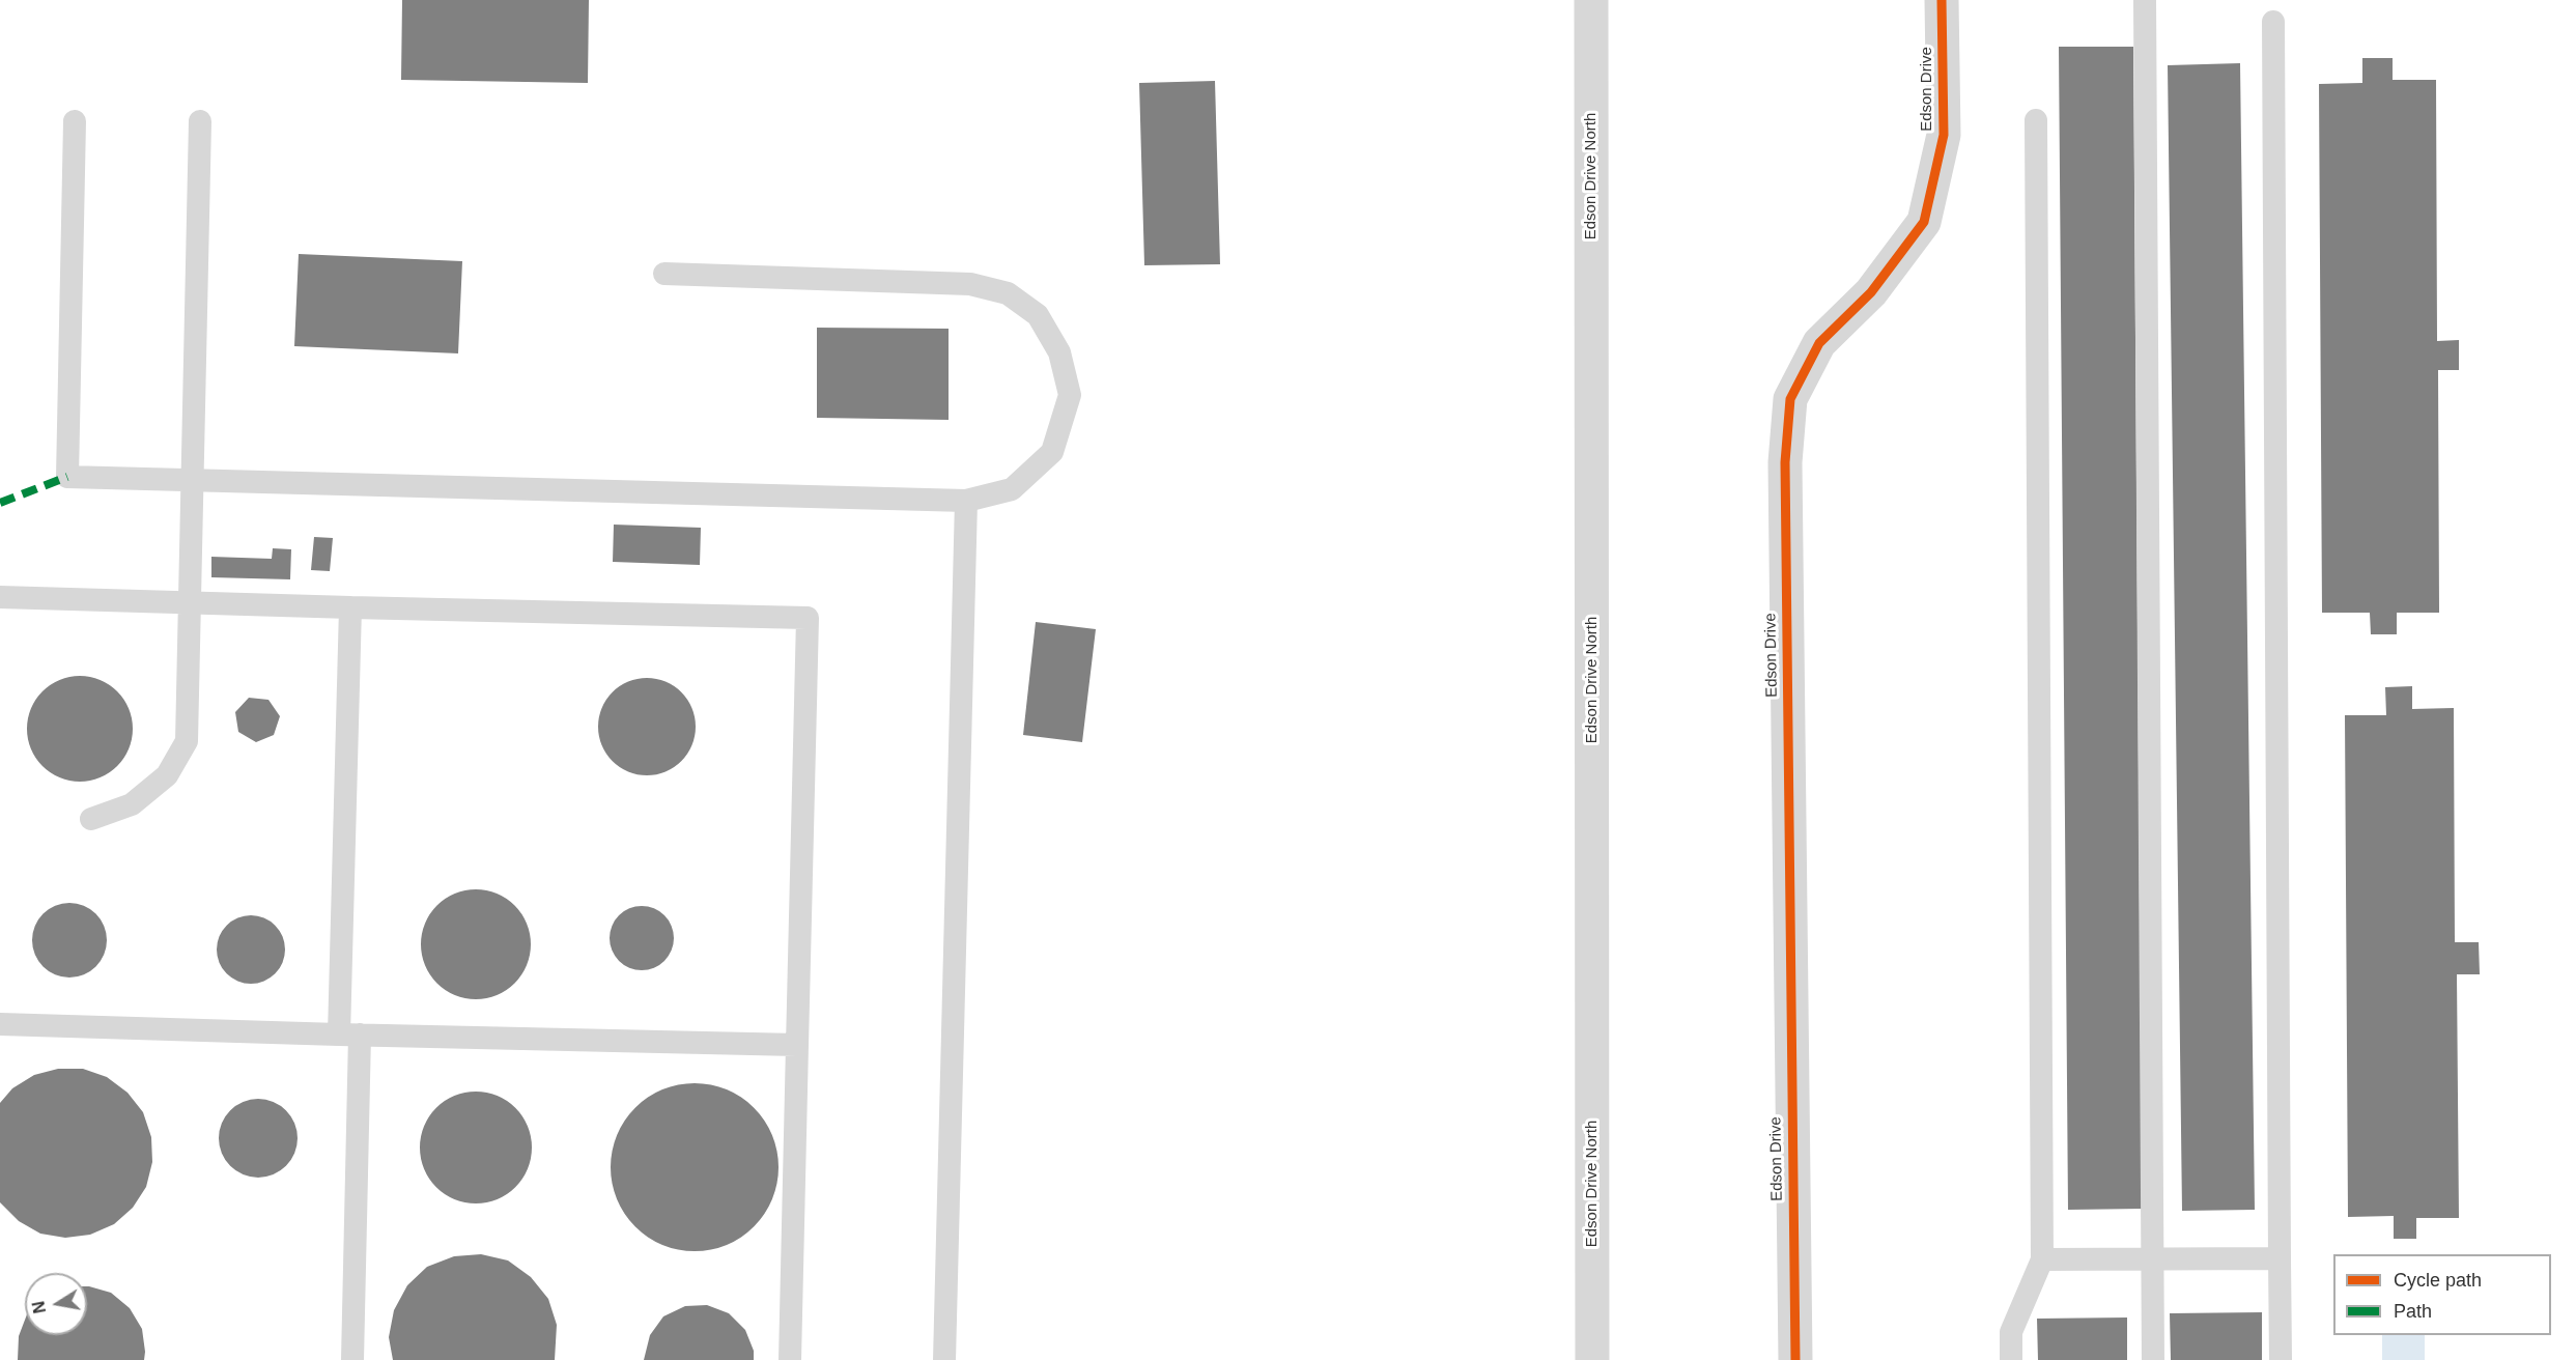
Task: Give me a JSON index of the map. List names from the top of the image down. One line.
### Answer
{"streets":{"street":["Edson Drive","Edson Drive North"]},"legend":["Cycle path","Path"],"north":"left"}
